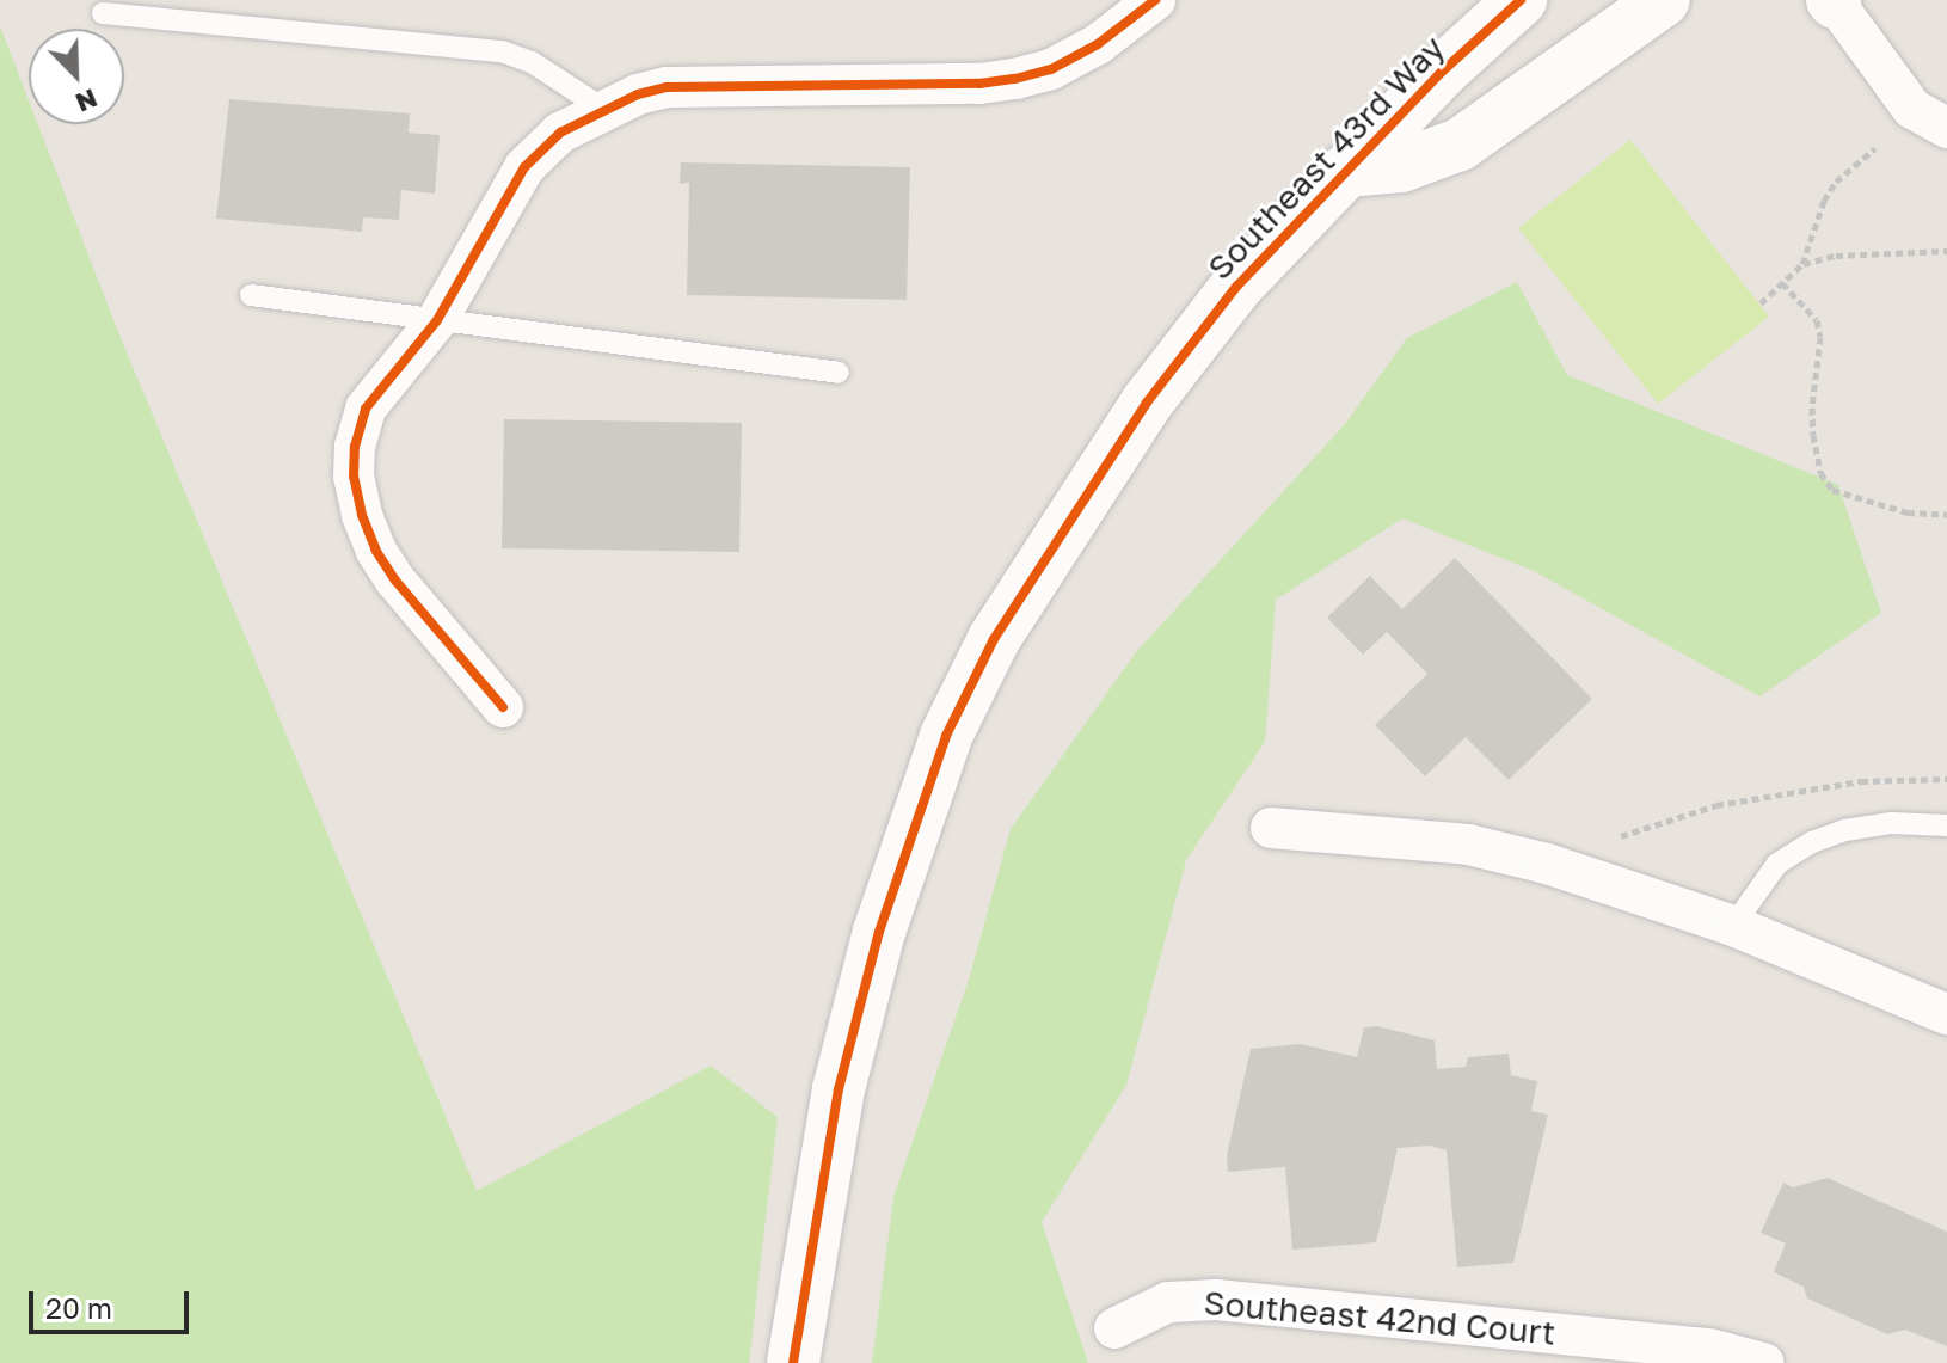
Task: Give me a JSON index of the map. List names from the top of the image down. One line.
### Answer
{"streets":{"main road":["Southeast 43rd Way"],"street":["Southeast 42nd Court"]},"scale_bar":"20 m","north":"bottom right"}
